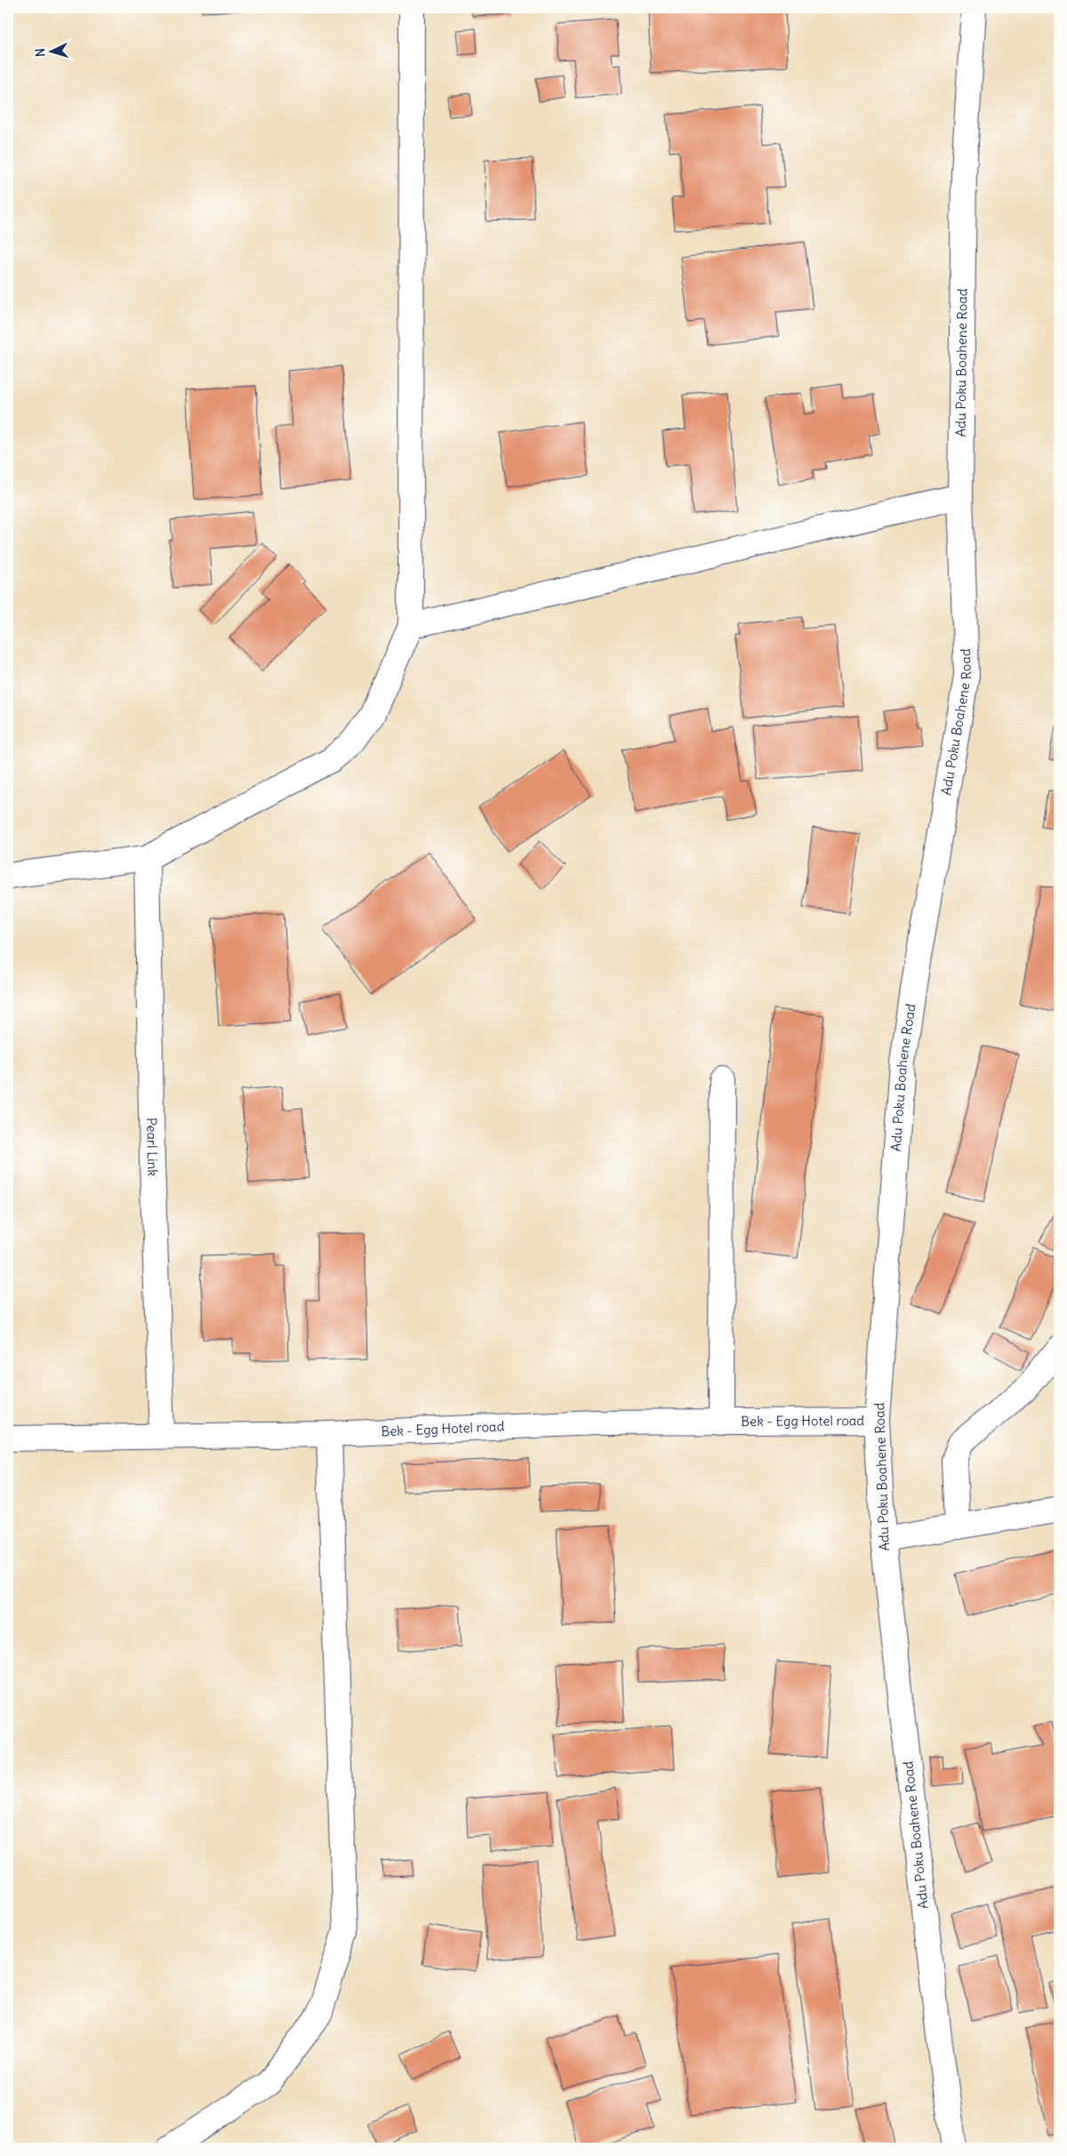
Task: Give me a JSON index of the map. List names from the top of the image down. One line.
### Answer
{"streets":{"street":["Adu Poku Boahene Road","Pearl Link","Bek - Egg Hotel road"]},"crossings":[["Adu Poku Boahene Road","Bek - Egg Hotel road"],["Pearl Link","Bek - Egg Hotel road"]],"north":"left"}
